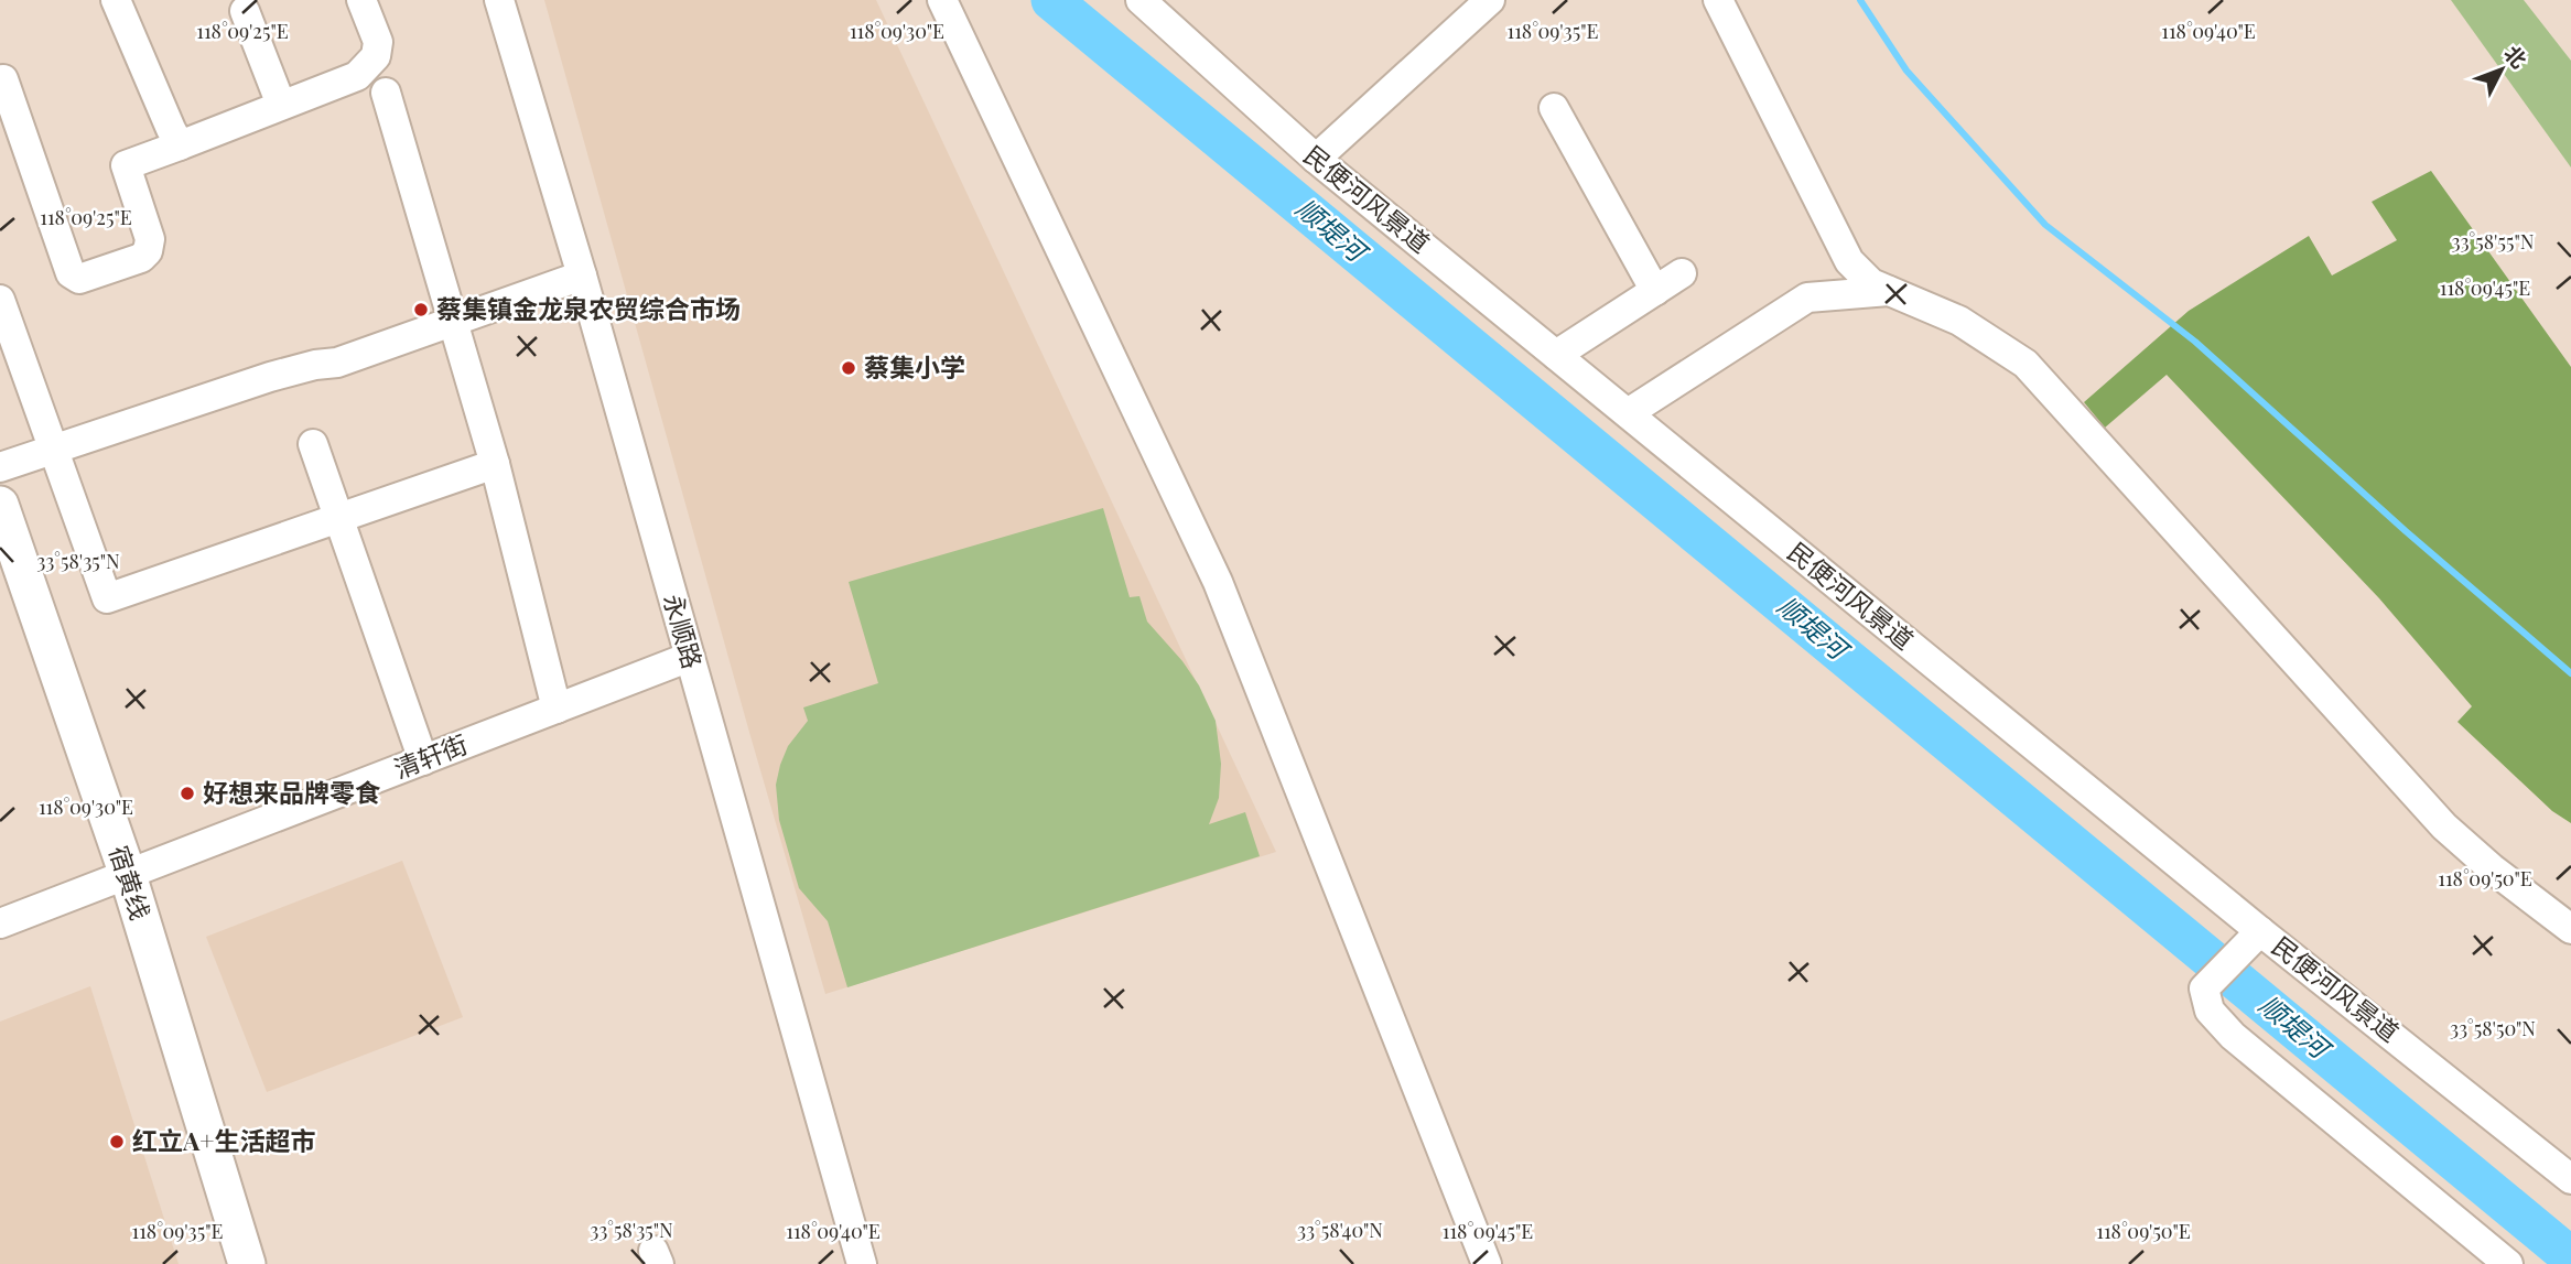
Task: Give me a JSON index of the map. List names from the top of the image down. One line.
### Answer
{"streets":{"main road":["宿黄线"],"street":["民便河风景道","永顺路","清轩街"]},"crossings":[["永顺路","清轩街"],["清轩街","宿黄线"]],"water":["顺堤河"],"places":["蔡集镇金龙泉农贸综合市场","蔡集小学","好想来品牌零食","红立A+生活超市"],"north":"top right","coordinates":["118°09'25\"E","118°09'30\"E","118°09'35\"E","118°09'40\"E","33°58'55\"N","118°09'45\"E","33°58'35\"N","118°09'50\"E","33°58'50\"N","33°58'40\"N"]}
